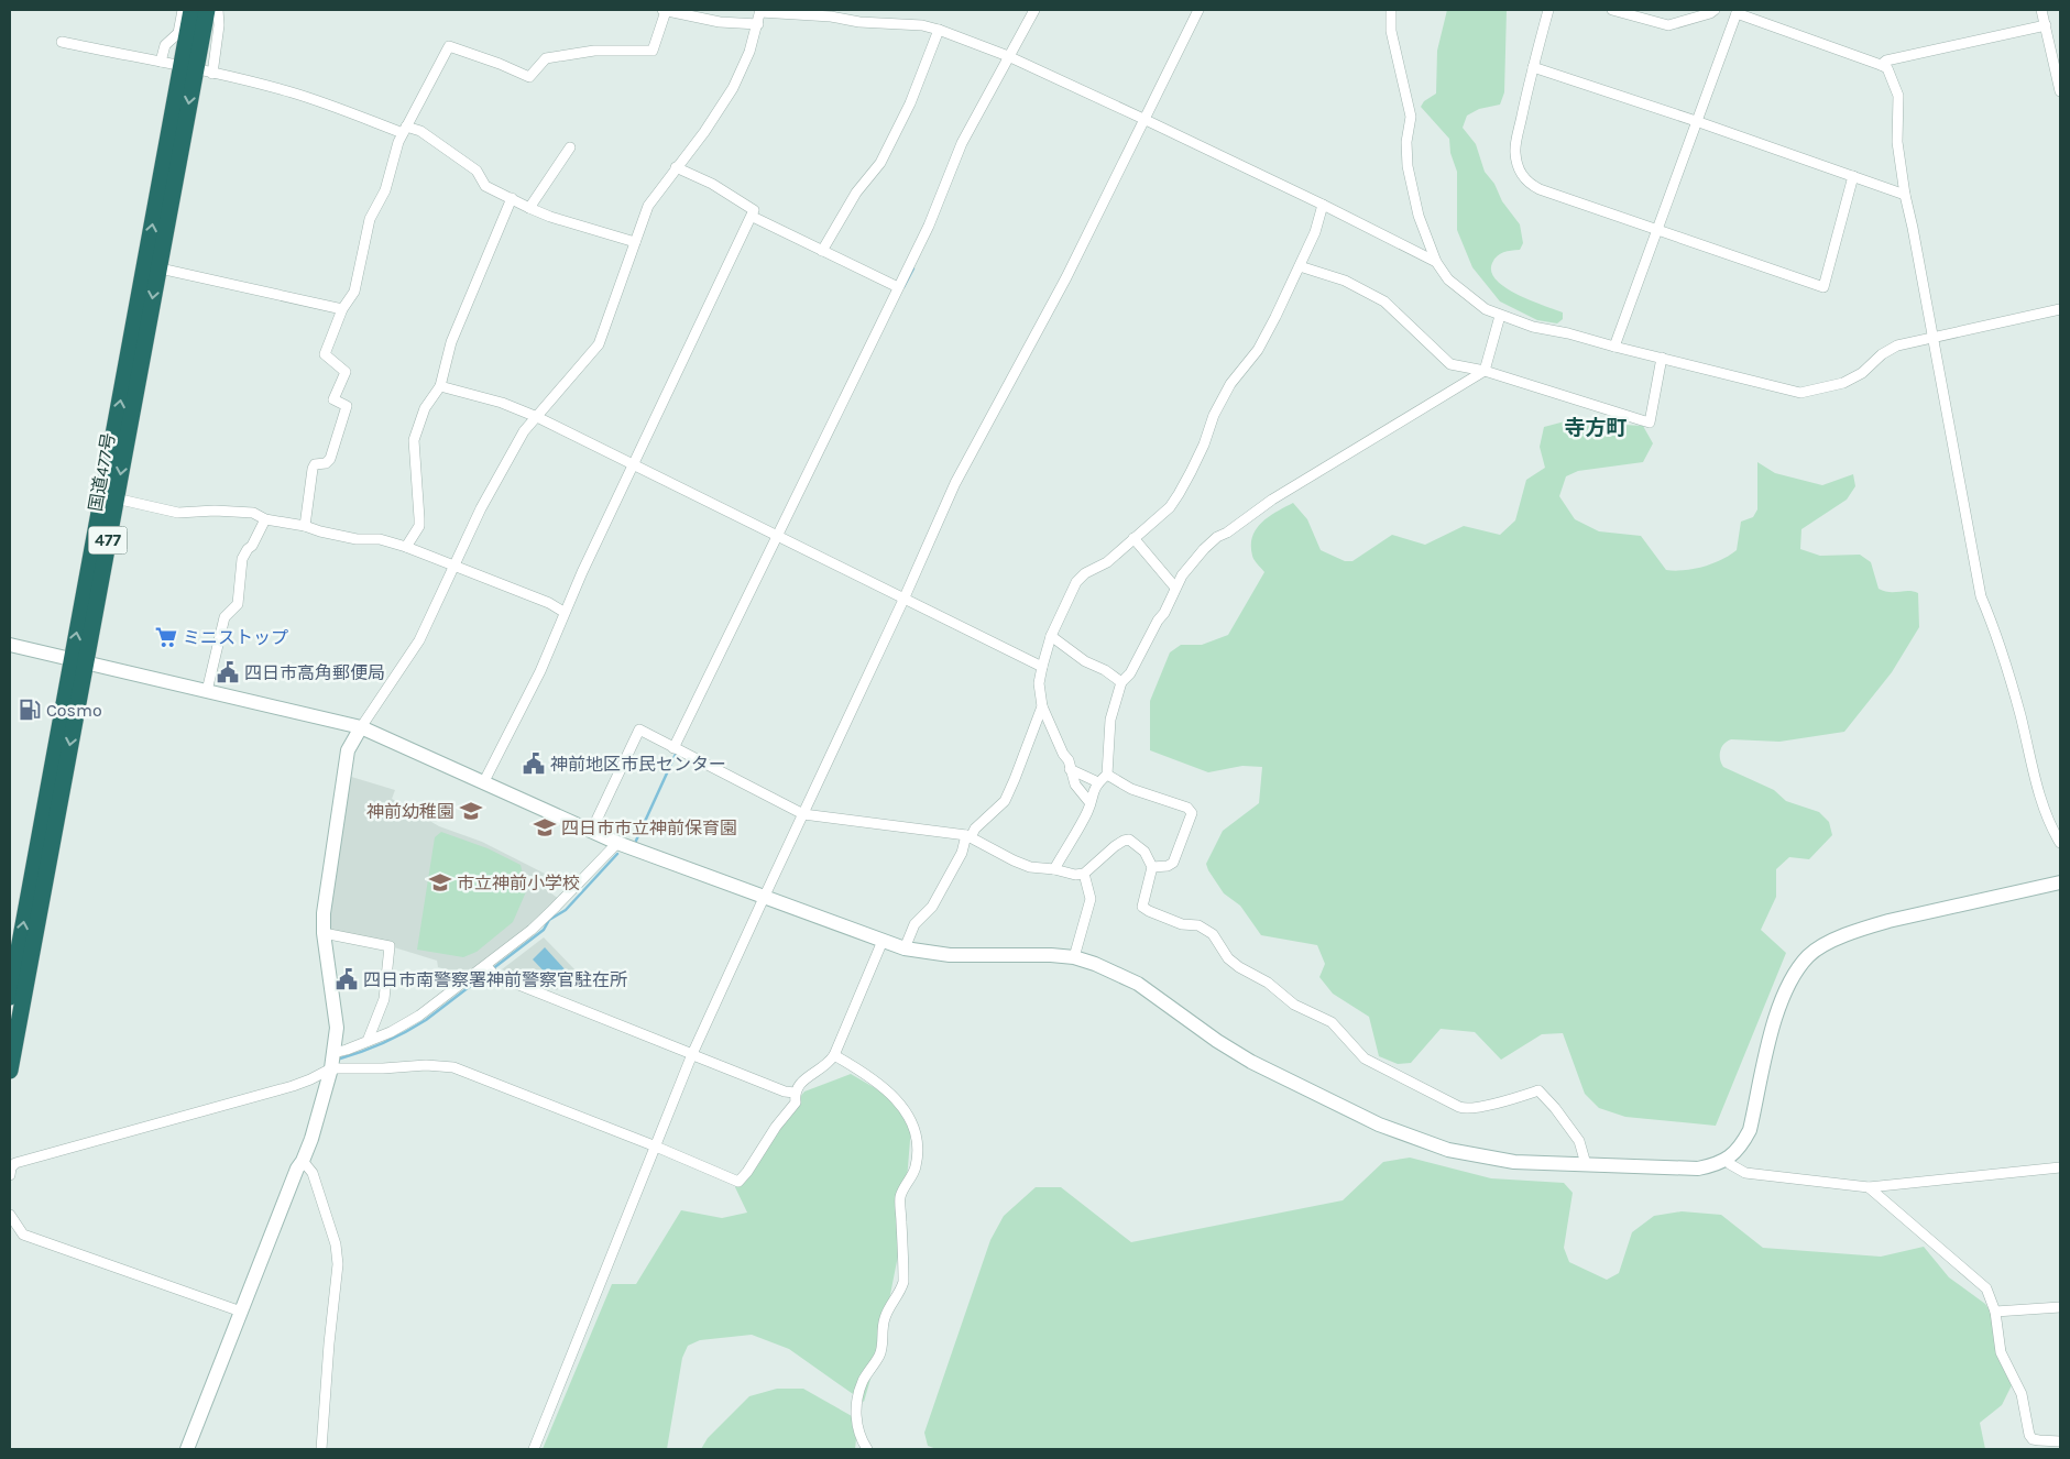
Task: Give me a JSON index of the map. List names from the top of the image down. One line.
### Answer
{"streets":{"highway":["国道477号","477"]},"districts":["寺方町"],"places":{"supermarket":["ミニストップ"],"public building":["四日市高角郵便局","神前地区市民センター","四日市南警察署神前警察官駐在所"],"fuel station":["Cosmo"],"school or university":["神前幼稚園","四日市市立神前保育園","市立神前小学校"]}}
